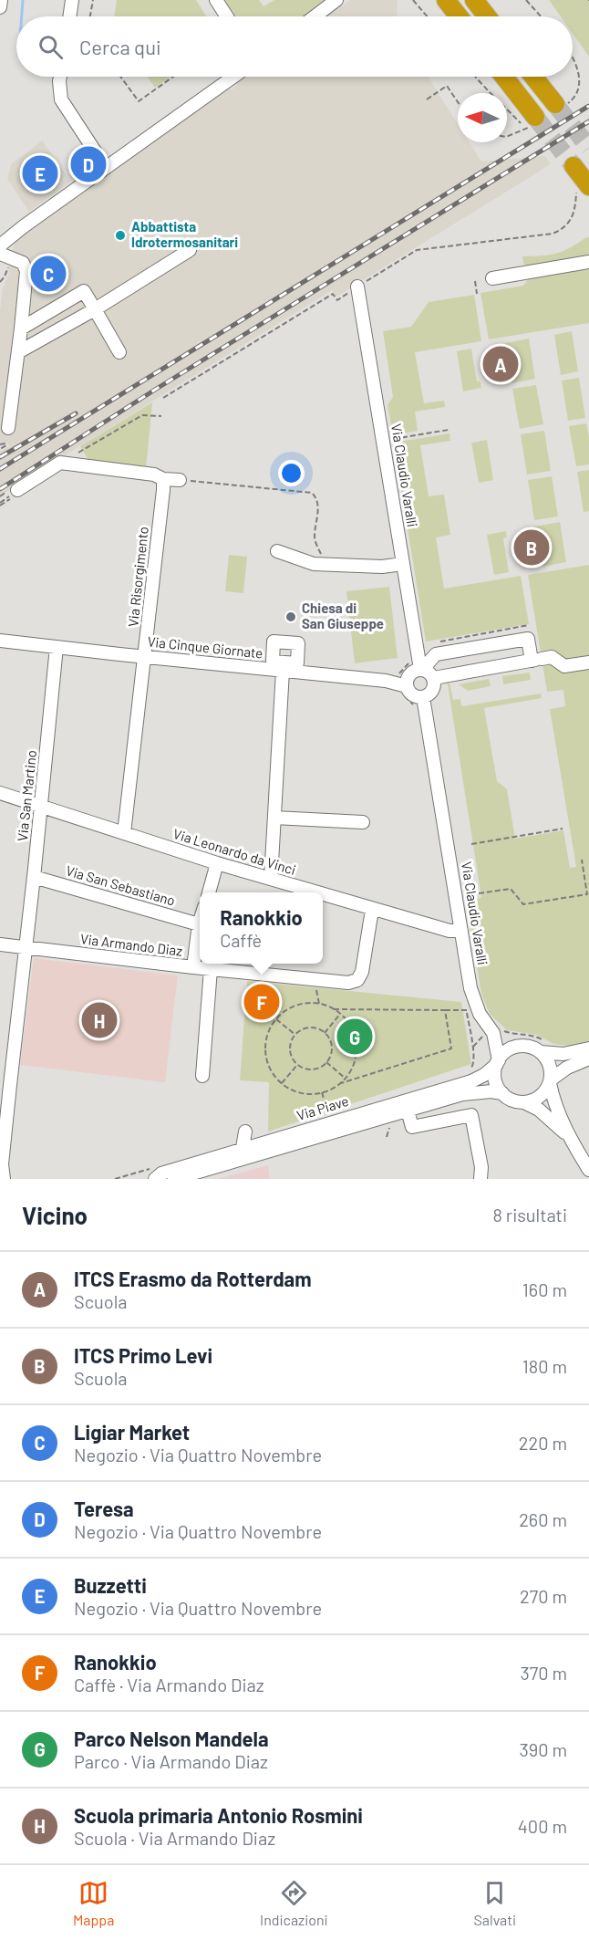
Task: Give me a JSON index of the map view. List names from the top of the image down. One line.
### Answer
{"streets":{"street":["Via Claudio Varalli","Via Risorgimento","Via Cinque Giornate","Via San Martino","Via Leonardo da Vinci","Via San Sebastiano","Via Armando Diaz","Via Piave"]},"crossings":[["Via Claudio Varalli","Via Cinque Giornate"],["Via Claudio Varalli","Via Leonardo da Vinci"],["Via Claudio Varalli","Via Piave"],["Via Risorgimento","Via Cinque Giornate"],["Via Risorgimento","Via Leonardo da Vinci"],["Via Cinque Giornate","Via San Martino"],["Via San Martino","Via Leonardo da Vinci"],["Via San Martino","Via San Sebastiano"],["Via San Martino","Via Armando Diaz"],["Via Leonardo da Vinci","Via Armando Diaz"]],"places":["Abbattista Idrotermosanitari","Chiesa di San Giuseppe"],"north":"left","page":{"search":"Cerca qui","pins":["D","E","C","A","B","F","H","G"],"popup":["Ranokkio","Caffè"],"heading":["Vicino","8 risultati"],"list":[{"mark":"A","name":"ITCS Erasmo da Rotterdam","note":"Scuola","value":"160 m"},{"mark":"B","name":"ITCS Primo Levi","note":"Scuola","value":"180 m"},{"mark":"C","name":"Ligiar Market","note":"Negozio · Via Quattro Novembre","value":"220 m"},{"mark":"D","name":"Teresa","note":"Negozio · Via Quattro Novembre","value":"260 m"},{"mark":"E","name":"Buzzetti","note":"Negozio · Via Quattro Novembre","value":"270 m"},{"mark":"F","name":"Ranokkio","note":"Caffè · Via Armando Diaz","value":"370 m"},{"mark":"G","name":"Parco Nelson Mandela","note":"Parco · Via Armando Diaz","value":"390 m"},{"mark":"H","name":"Scuola primaria Antonio Rosmini","note":"Scuola · Via Armando Diaz","value":"400 m"}],"nav":["Mappa","Indicazioni","Salvati"]}}
